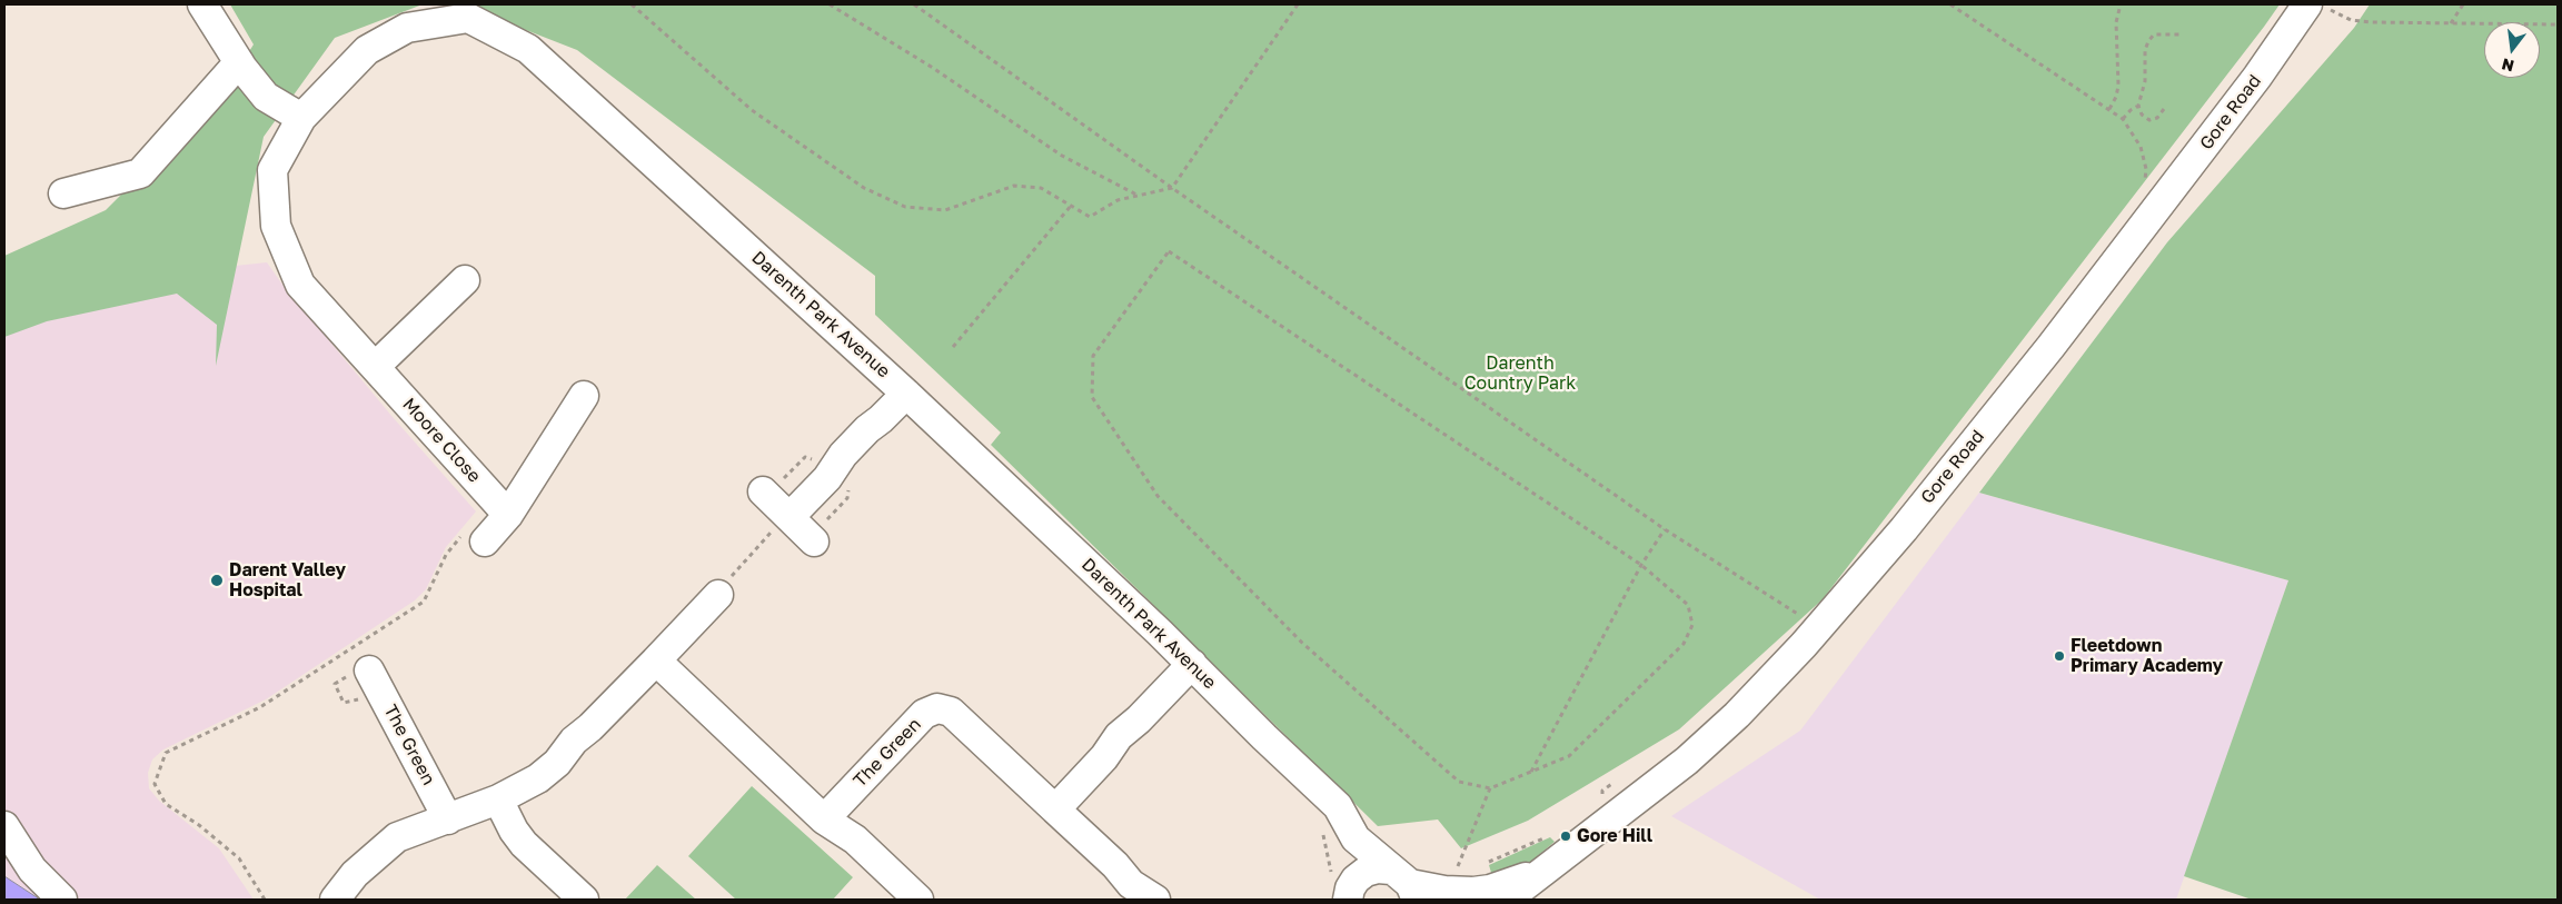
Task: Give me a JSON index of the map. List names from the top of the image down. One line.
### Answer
{"streets":{"street":["Gore Road","Darenth Park Avenue","Moore Close","The Green"]},"crossings":[["Gore Road","Darenth Park Avenue"],["Darenth Park Avenue","Moore Close"]],"parks":["Darenth Country Park"],"places":["Darent Valley Hospital","Fleetdown Primary Academy","Gore Hill"],"north":"bottom"}
